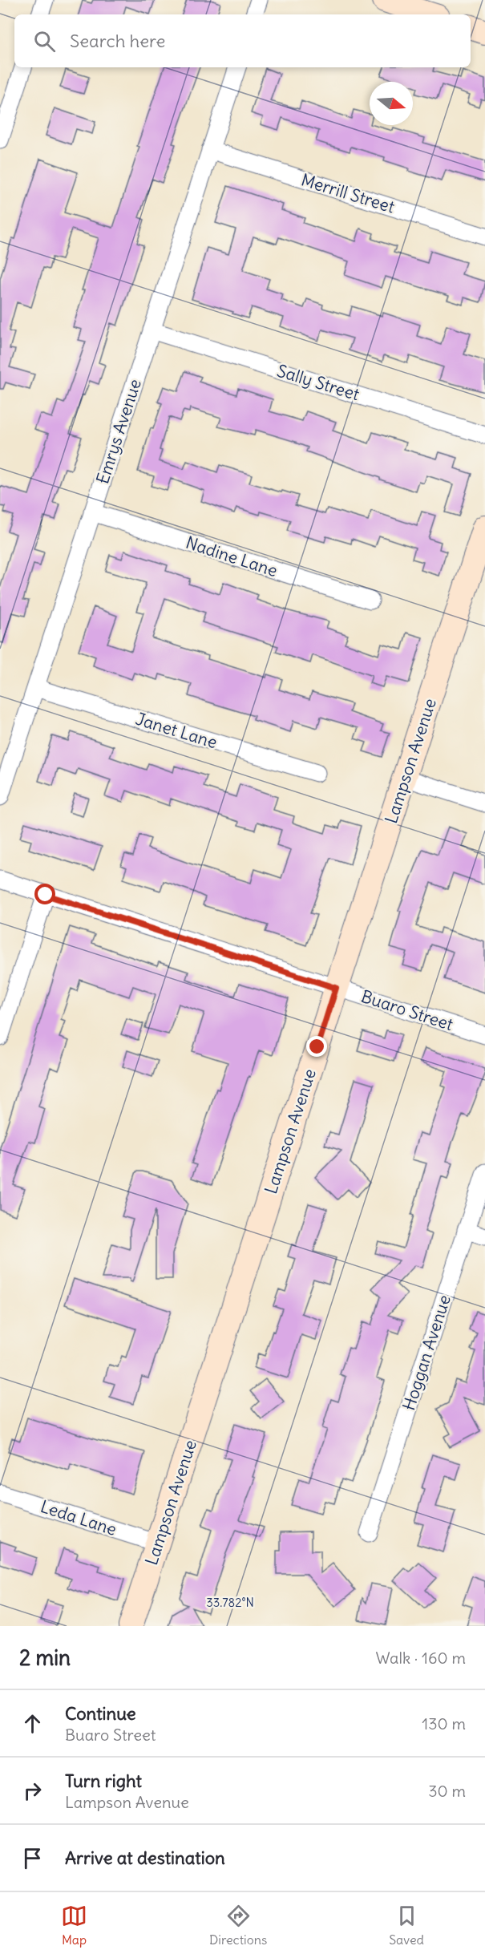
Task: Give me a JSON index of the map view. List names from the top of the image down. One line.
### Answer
{"streets":{"street":["Merrill Street","Sally Street","Emrys Avenue","Nadine Lane","Janet Lane","Lampson Avenue","Buaro Street","Hoggan Avenue","Leda Lane"]},"crossings":[["Merrill Street","Emrys Avenue"],["Sally Street","Emrys Avenue"],["Emrys Avenue","Nadine Lane"],["Emrys Avenue","Janet Lane"],["Lampson Avenue","Buaro Street"],["Lampson Avenue","Leda Lane"]],"north":"right","page":{"search":"Search here","heading":["2 min","Walk · 160 m"],"list":[["Continue","Buaro Street","130 m"],["Turn right","Lampson Avenue","30 m"],"Arrive at destination"],"nav":["Map","Directions","Saved"]},"coordinates":["33.782°N"]}
